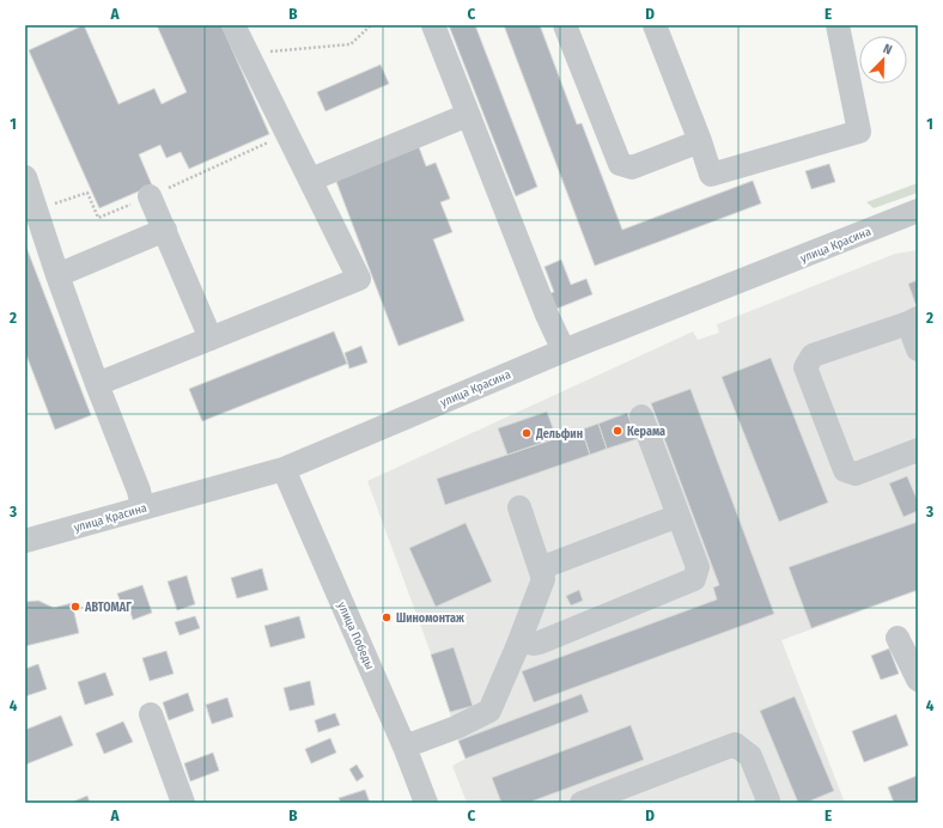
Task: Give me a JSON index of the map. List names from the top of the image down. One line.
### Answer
{"streets":{"street":["улица Красина","улица Победы"]},"crossings":[["улица Красина","улица Победы"]],"places":["Керама","Дельфин","АВТОМАГ","Шиномонтаж"],"north":"top right","grid":{"columns":["A","B","C","D","E"],"rows":["1","2","3","4"]}}
